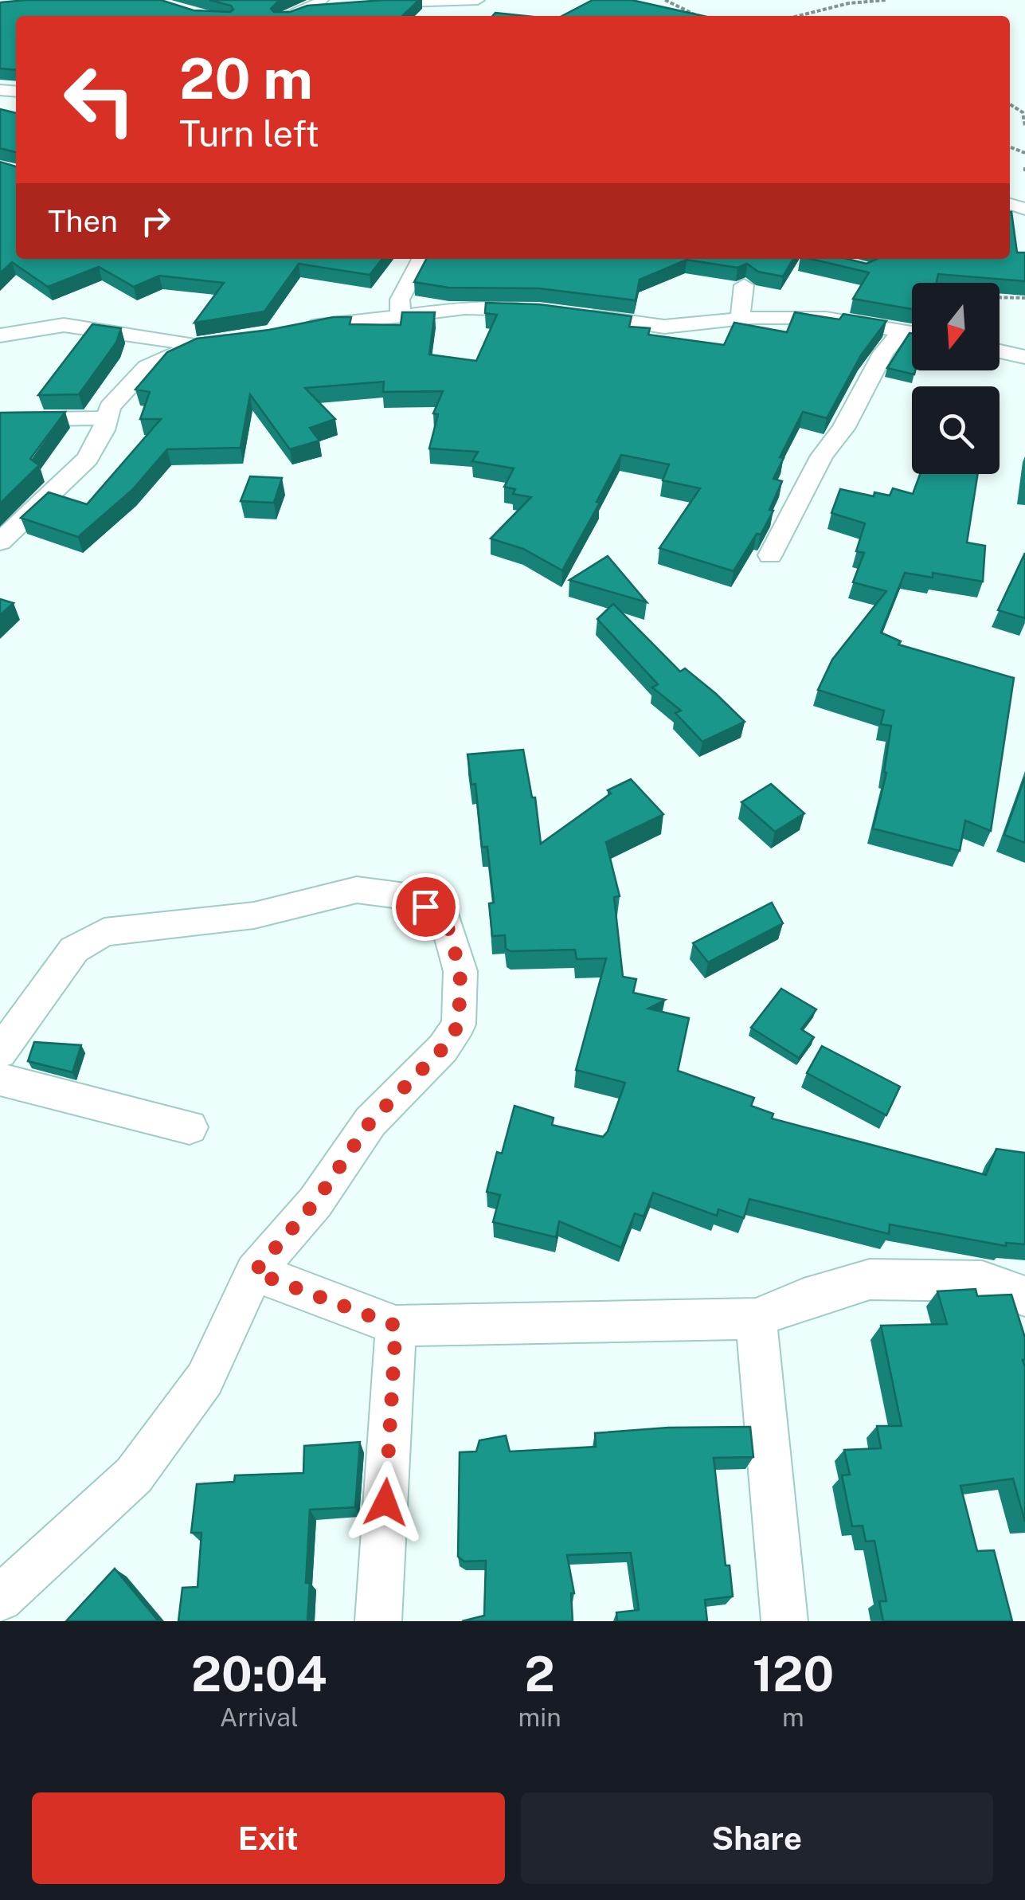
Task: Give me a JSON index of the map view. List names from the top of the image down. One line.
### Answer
{"north":"bottom","page":{"turn":["20 m","Turn left"],"then":"Then","eta":["20:04","Arrival","2","min","120","m"],"buttons":["Exit","Share"]}}
